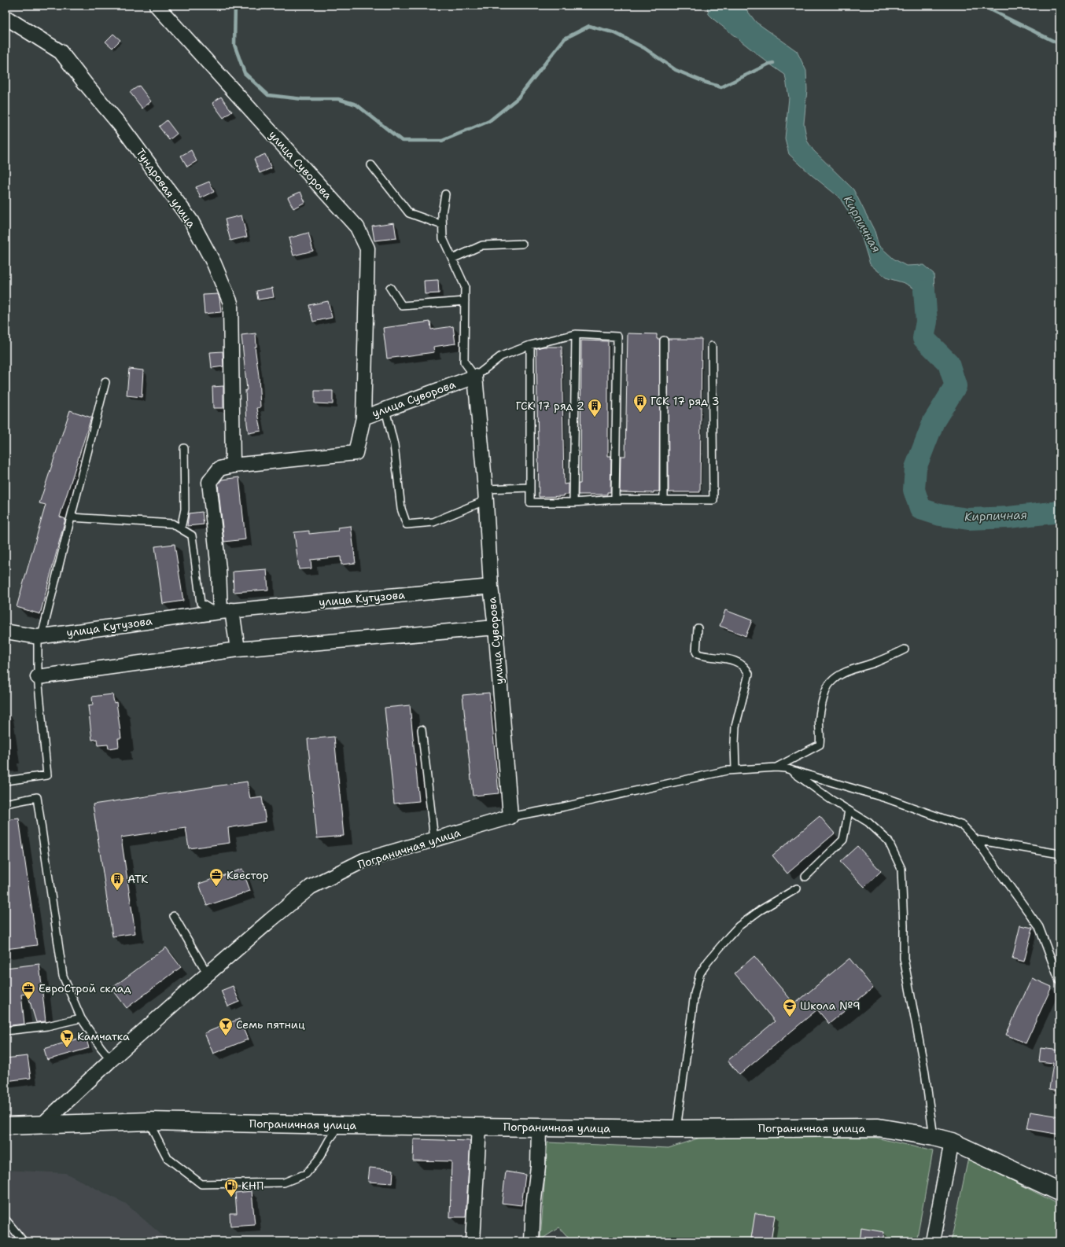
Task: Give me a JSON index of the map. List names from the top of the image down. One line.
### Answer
{"streets":{"street":["улица Суворова","Тундровая улица","улица Кутузова","Пограничная улица"]},"crossings":[["улица Суворова","улица Кутузова"],["улица Суворова","Пограничная улица"]],"water":["Кирпичная"],"places":{"building":["ГСК 17 ряд 3","ГСК 17 ряд 2","АТК"],"office":["Квестор","ЕвроСтрой склад"],"school or university":["Школа №9"],"bar":["Семь пятниц"],"supermarket":["Камчатка"],"fuel station":["КНП"]}}
